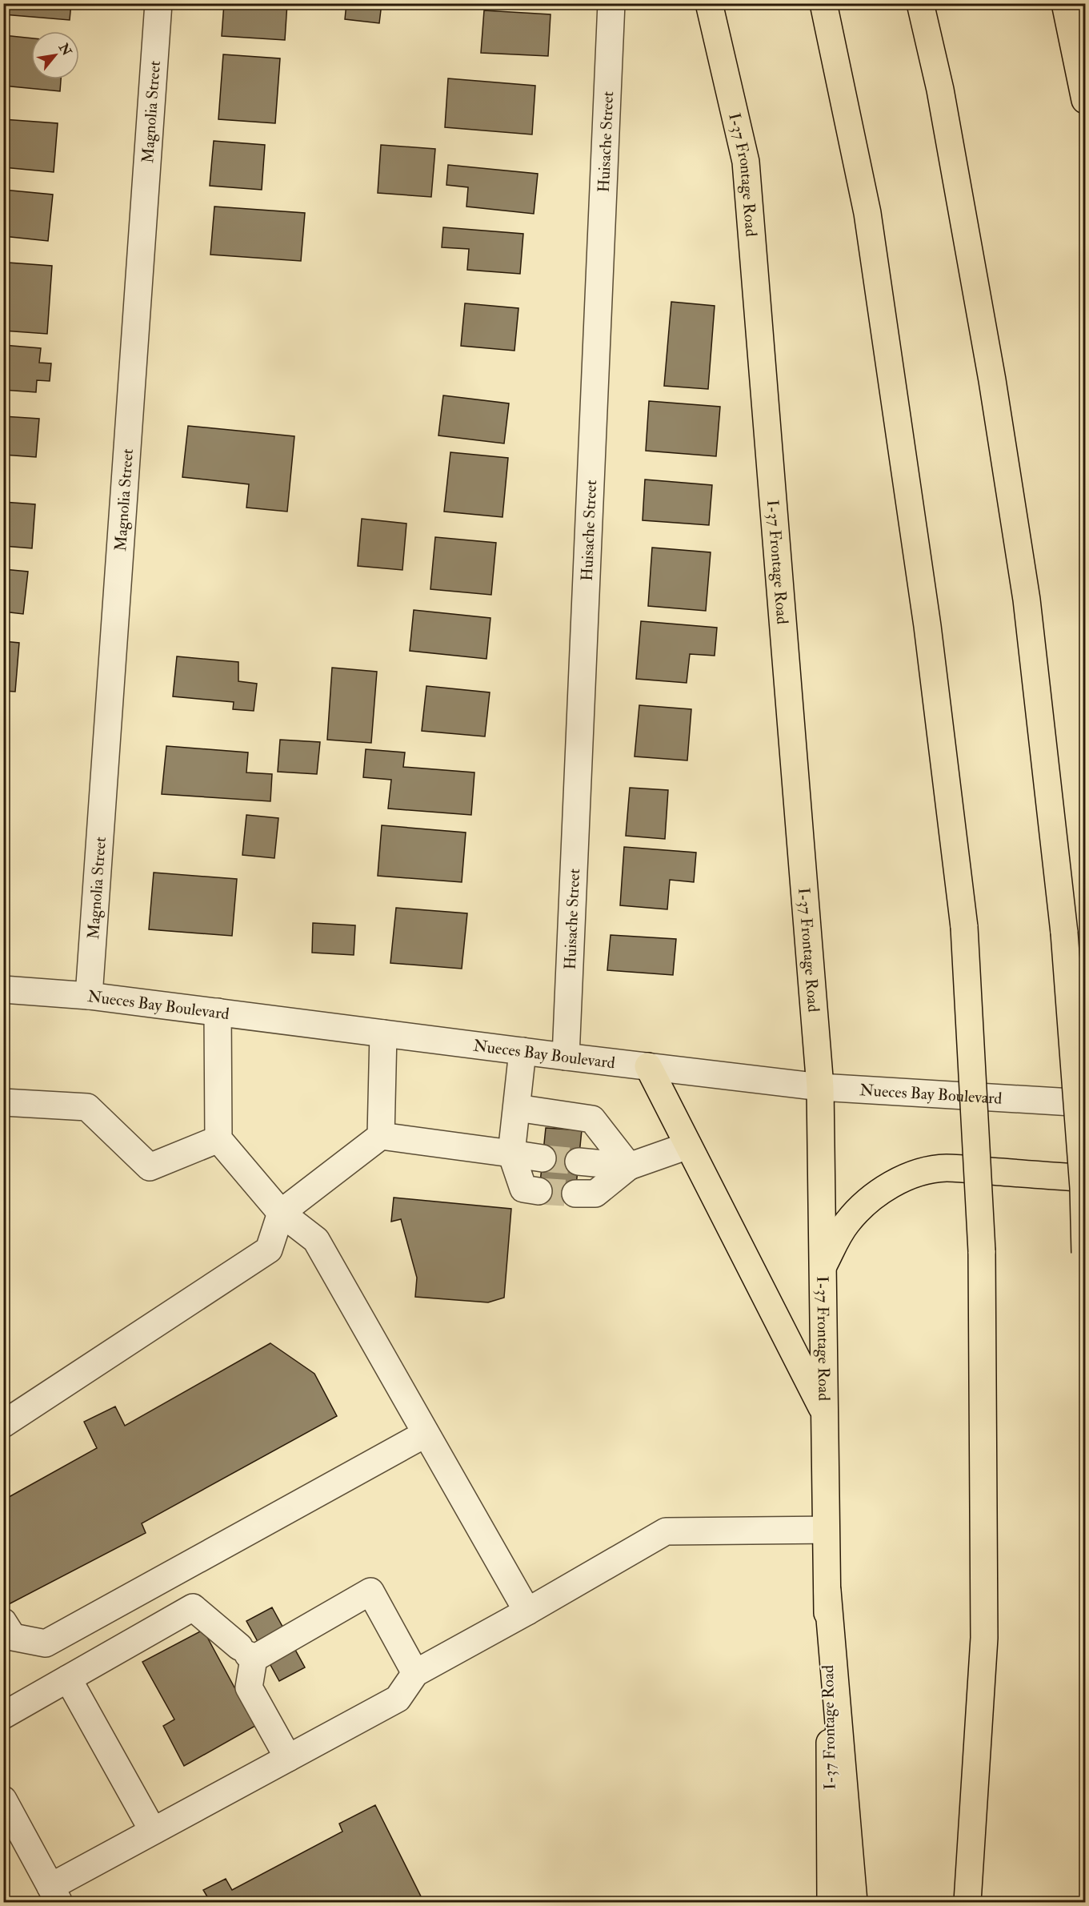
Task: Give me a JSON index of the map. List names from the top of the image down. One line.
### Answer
{"streets":{"main road":["I-37 Frontage Road"],"street":["Magnolia Street","Huisache Street","Nueces Bay Boulevard"]},"crossings":[["Magnolia Street","Nueces Bay Boulevard"],["Huisache Street","Nueces Bay Boulevard"],["I-37 Frontage Road","Nueces Bay Boulevard"]],"north":"top right"}
